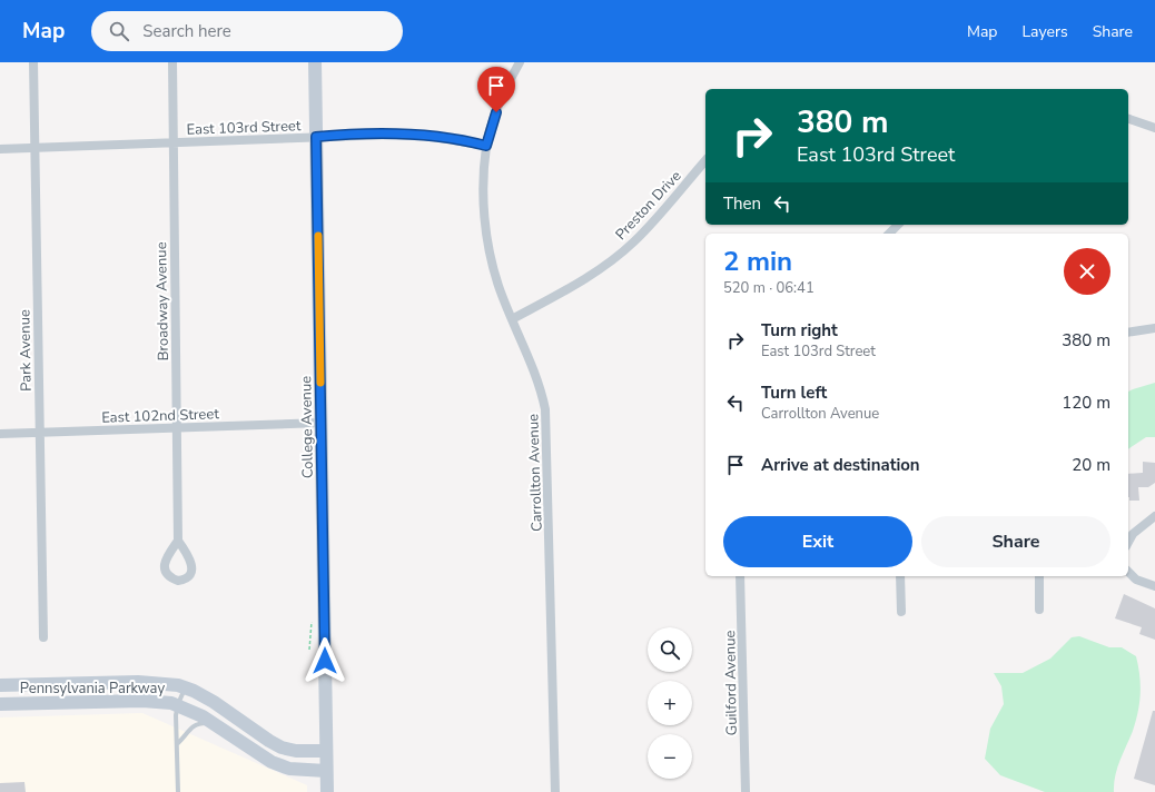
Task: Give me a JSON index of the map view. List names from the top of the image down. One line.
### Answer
{"streets":{"main road":["College Avenue","Pennsylvania Parkway"],"street":["East 103rd Street","Preston Drive","Broadway Avenue","Park Avenue","East 102nd Street","Carrollton Avenue","Guilford Avenue"]},"crossings":[["East 103rd Street","Broadway Avenue"],["East 103rd Street","Park Avenue"],["East 103rd Street","College Avenue"],["East 103rd Street","Carrollton Avenue"],["Preston Drive","Carrollton Avenue"],["Broadway Avenue","East 102nd Street"],["Park Avenue","East 102nd Street"],["East 102nd Street","College Avenue"],["College Avenue","Pennsylvania Parkway"]],"page":{"header":"Map","search":"Search here","nav":["Map","Layers","Share"],"turn":["380 m","East 103rd Street"],"then":"Then","heading":["2 min","520 m · 06:41"],"list":[{"name":"Turn right","note":"East 103rd Street","value":"380 m"},{"name":"Turn left","note":"Carrollton Avenue","value":"120 m"},{"name":"Arrive at destination","value":"20 m"}],"buttons":["Exit","Share"],"map_buttons":["+","−"]}}
